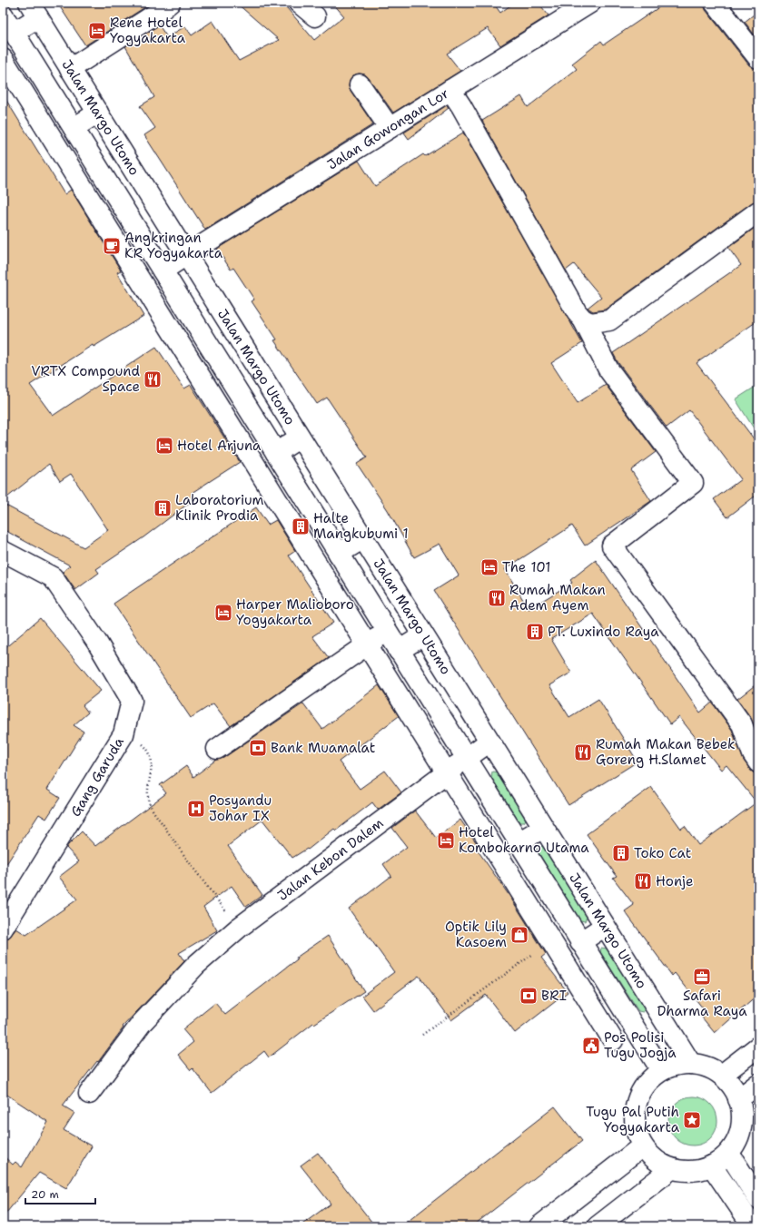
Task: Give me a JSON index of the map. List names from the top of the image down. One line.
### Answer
{"streets":{"street":["Jalan Margo Utomo","Jalan Gowongan Lor","Gang Garuda","Jalan Kebon Dalem"]},"crossings":[["Jalan Margo Utomo","Jalan Gowongan Lor"],["Jalan Margo Utomo","Jalan Kebon Dalem"]],"places":{"hotel":["Rene Hotel Yogyakarta","Hotel Arjuna","The 101","Harper Malioboro Yogyakarta","Hotel Kombokarno Utama"],"cafe":["Angkringan KR Yogyakarta"],"restaurant":["VRTX Compound Space","Rumah Makan Adem Ayem","Rumah Makan Bebek Goreng H.Slamet","Honje"],"building":["Laboratorium Klinik Prodia","Halte Mangkubumi 1","PT. Luxindo Raya","Toko Cat"],"bank":["Bank Muamalat","BRI"],"hospital":["Posyandu Johar IX"],"shop":["Optik Lily Kasoem"],"office":["Safari Dharma Raya"],"public building":["Pos Polisi Tugu Jogja"],"place":["Tugu Pal Putih Yogyakarta"]},"scale_bar":"20 m"}
